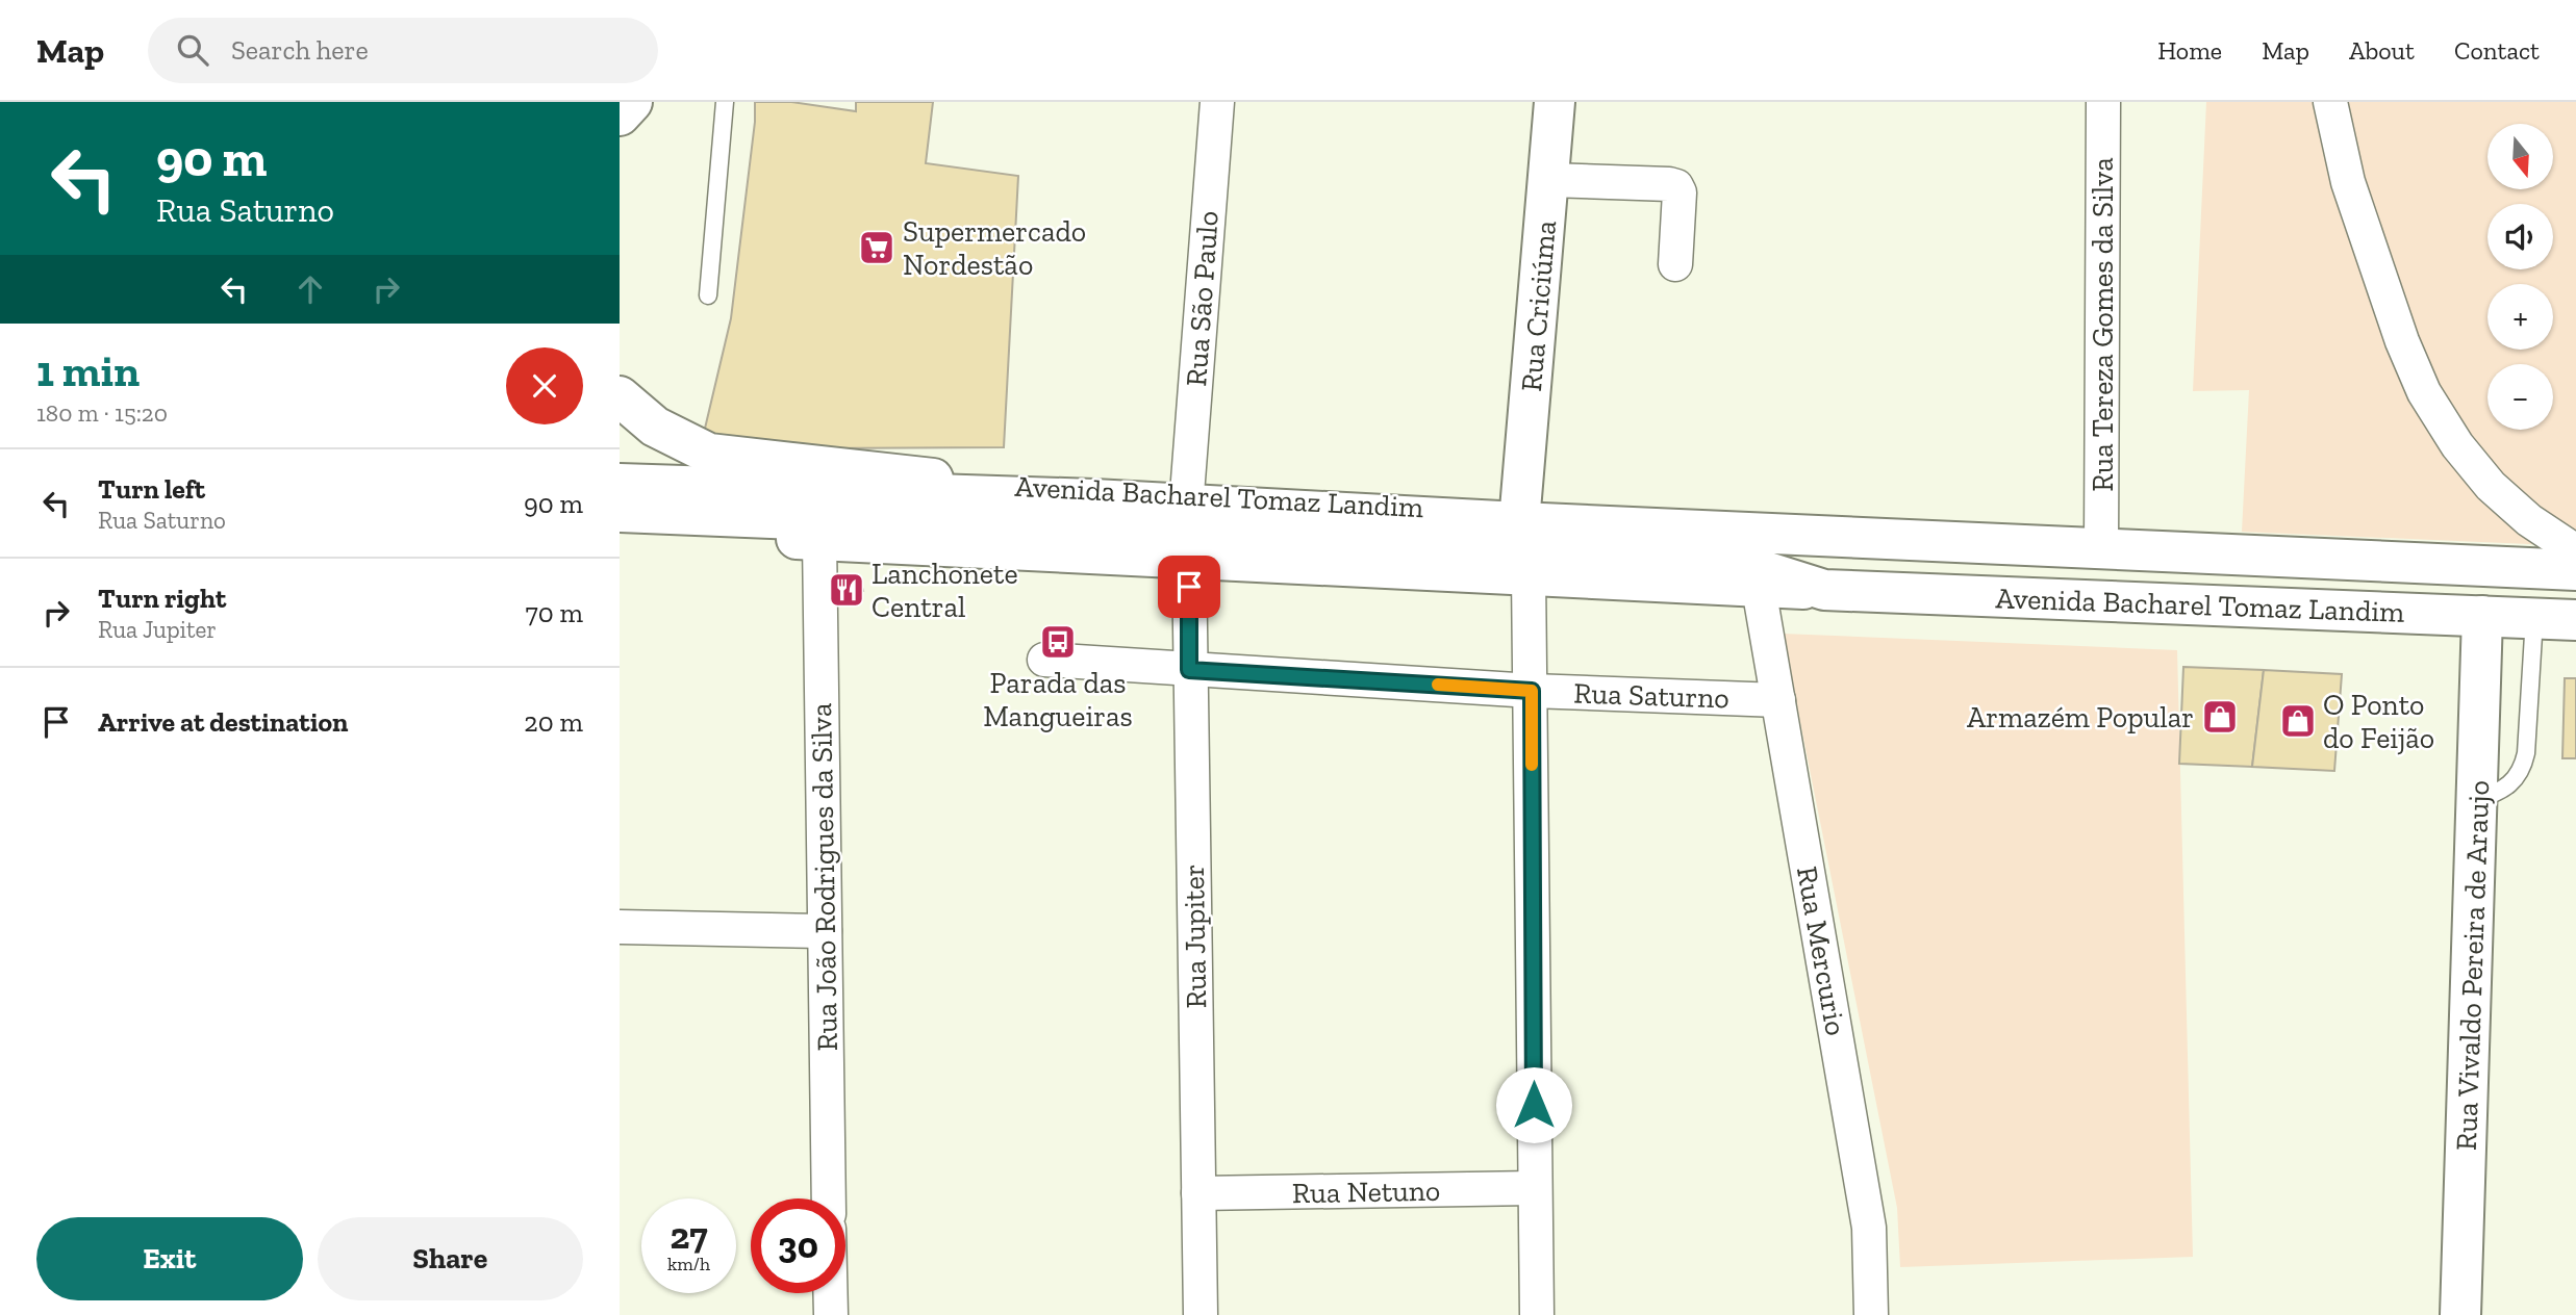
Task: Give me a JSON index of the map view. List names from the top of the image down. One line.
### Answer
{"streets":{"main road":["Rua Criciúma","Avenida Bacharel Tomaz Landim","Rua Vivaldo Pereira de Araujo"],"street":["Rua São Paulo","Rua Tereza Gomes da Silva","Rua Saturno","Rua João Rodrigues da Silva","Rua Jupiter","Rua Mercurio","Rua Netuno"]},"crossings":[["Rua São Paulo","Avenida Bacharel Tomaz Landim"],["Rua Criciúma","Avenida Bacharel Tomaz Landim"],["Rua Tereza Gomes da Silva","Avenida Bacharel Tomaz Landim"],["Avenida Bacharel Tomaz Landim","Rua João Rodrigues da Silva"],["Avenida Bacharel Tomaz Landim","Rua Jupiter"],["Avenida Bacharel Tomaz Landim","Rua Mercurio"],["Avenida Bacharel Tomaz Landim","Rua Vivaldo Pereira de Araujo"],["Rua Saturno","Rua Jupiter"],["Rua Saturno","Rua Mercurio"],["Rua Jupiter","Rua Netuno"]],"places":{"supermarket":["Supermercado Nordestão"],"restaurant":["Lanchonete Central"],"bus stop":["Parada das Mangueiras"],"shop":["Armazém Popular","O Ponto do Feijão"]},"north":"bottom","page":{"header":"Map","search":"Search here","nav":["Home","Map","About","Contact"],"turn":["90 m","Rua Saturno"],"map_buttons":["+","−"],"heading":["1 min","180 m · 15:20"],"list":[{"name":"Turn left","note":"Rua Saturno","value":"90 m"},{"name":"Turn right","note":"Rua Jupiter","value":"70 m"},{"name":"Arrive at destination","value":"20 m"}],"speed":"27 km/h","limit":"30","buttons":["Exit","Share"]}}
